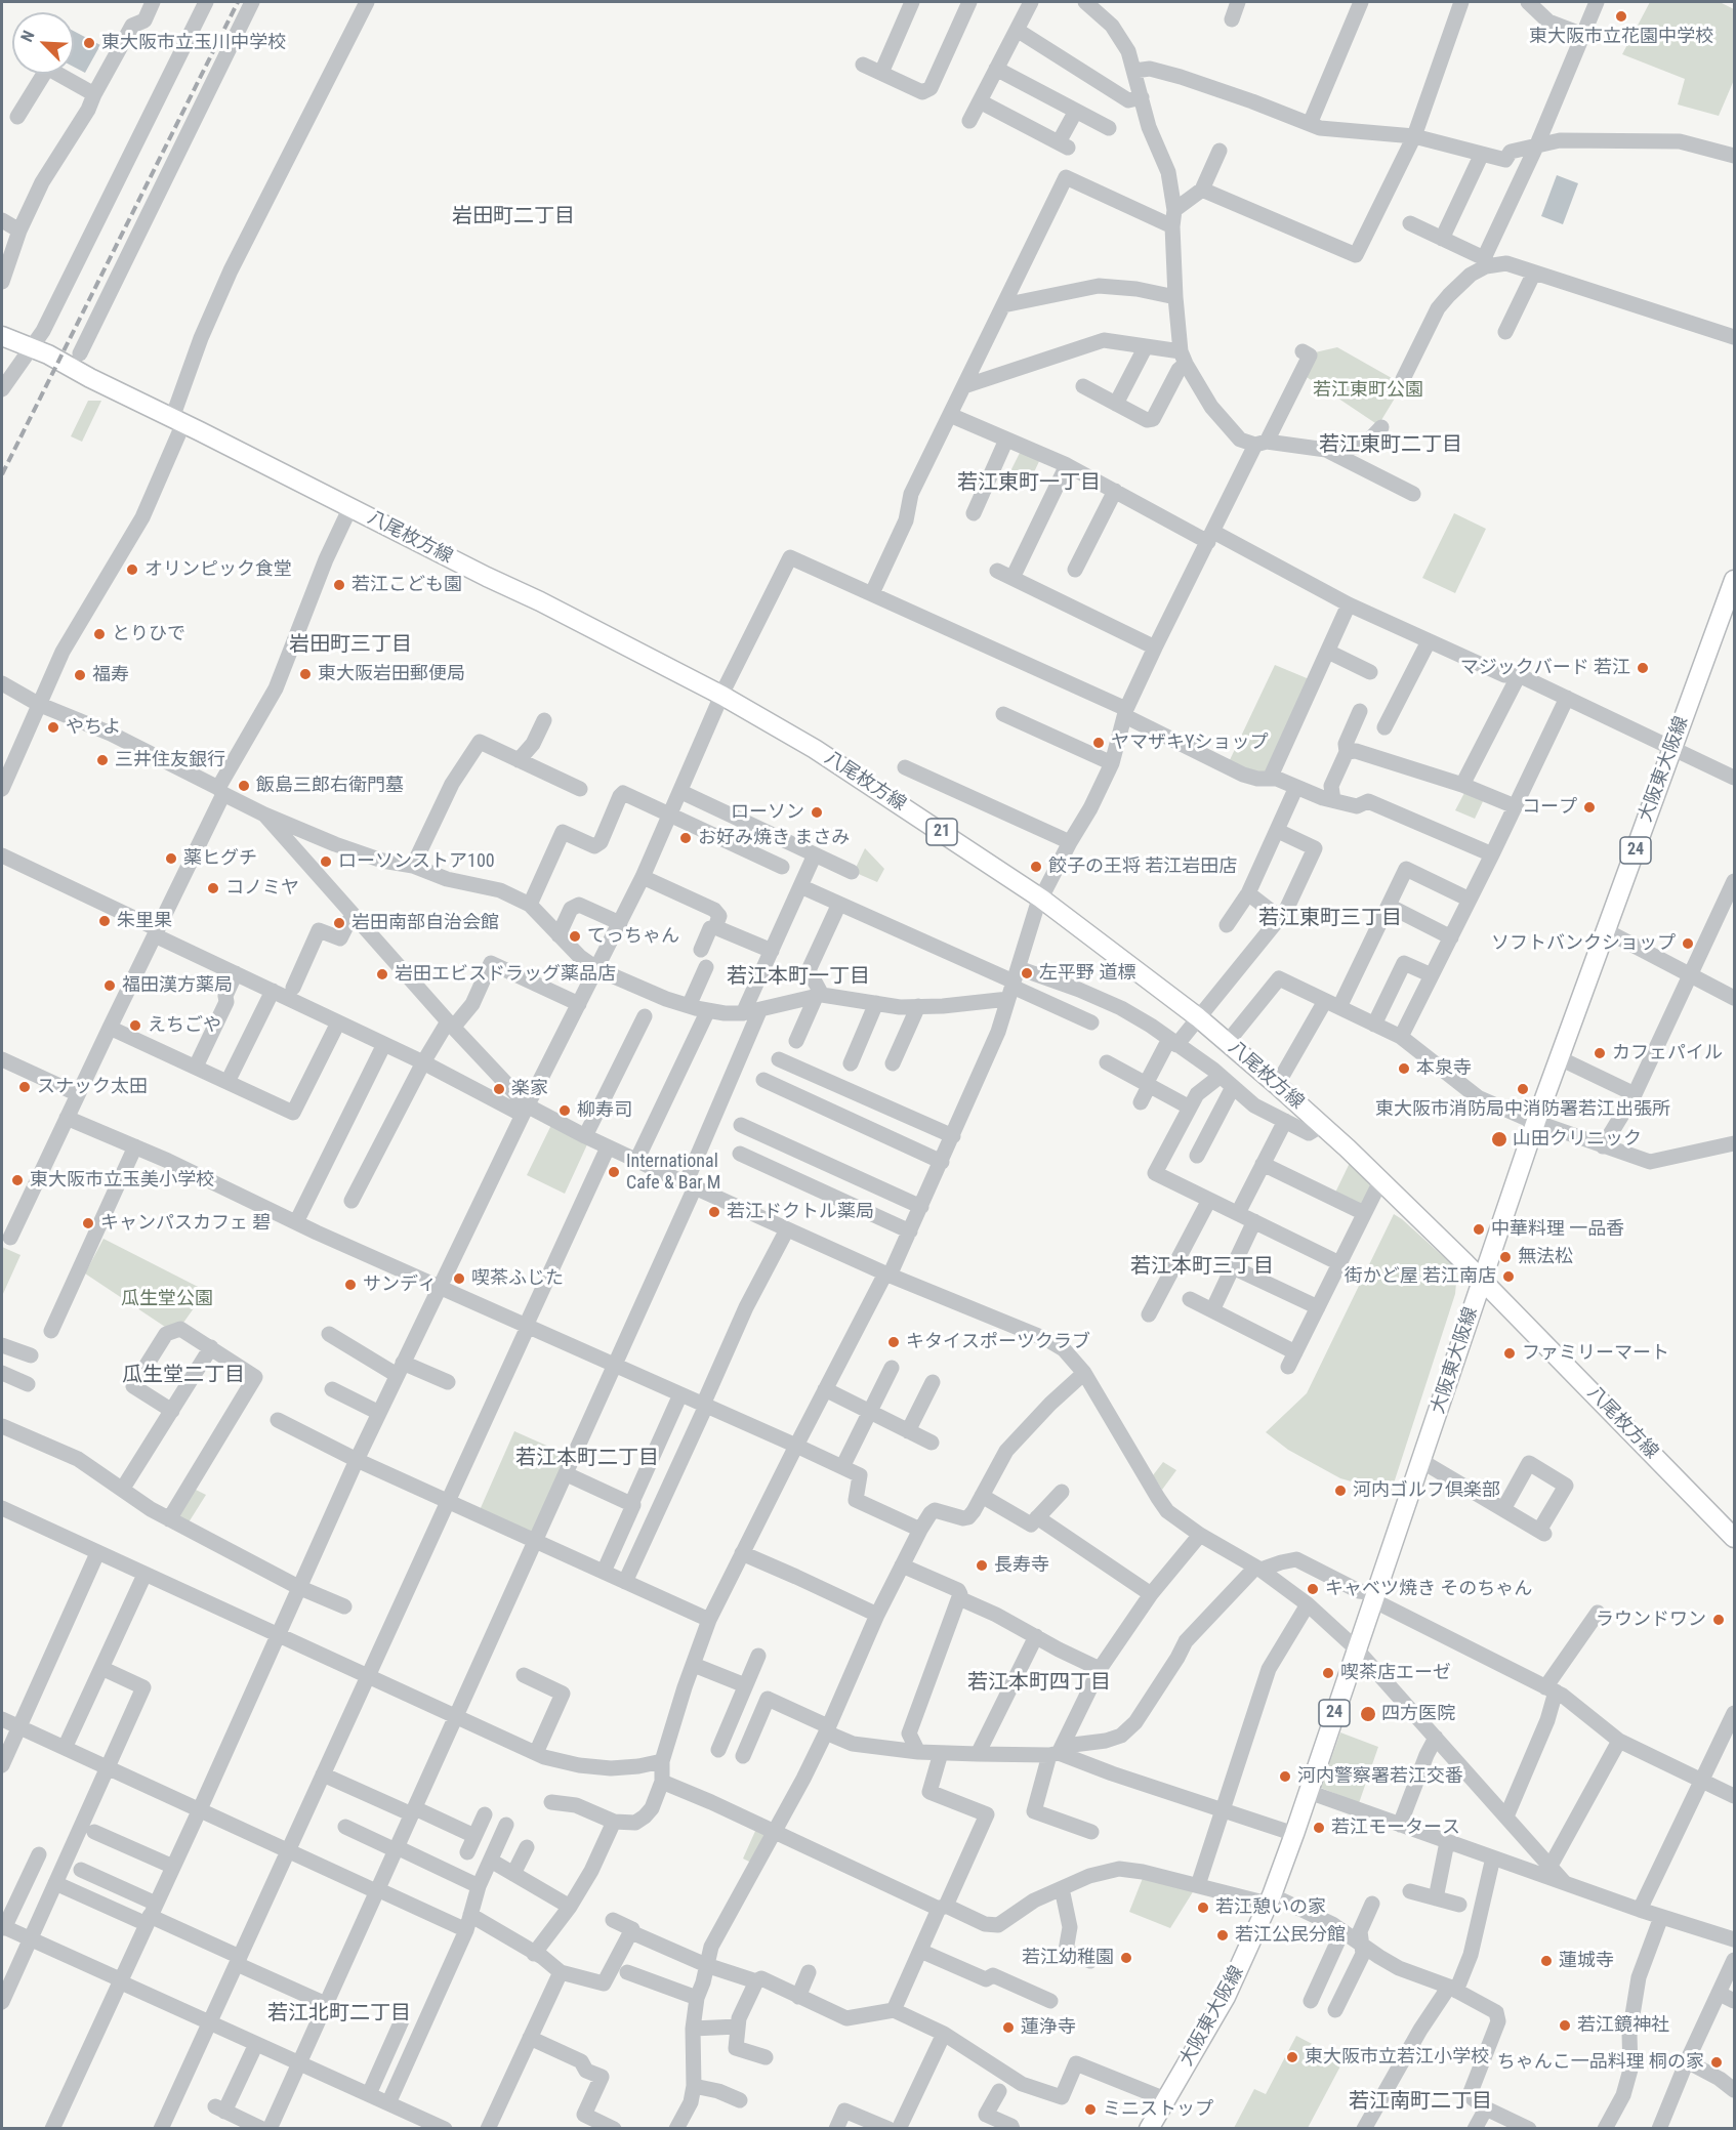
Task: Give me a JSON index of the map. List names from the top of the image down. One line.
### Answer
{"streets":{"main road":["八尾枚方線","大阪東大阪線","21","24"]},"crossings":[["八尾枚方線","大阪東大阪線"]],"districts":["岩田町二丁目","若江東町二丁目","若江東町一丁目","岩田町三丁目","若江東町三丁目","若江本町一丁目","若江本町三丁目","瓜生堂二丁目","若江本町二丁目","若江本町四丁目","若江北町二丁目","若江南町二丁目"],"parks":["若江東町公園","瓜生堂公園"],"places":["東大阪市立花園中学校","東大阪市立玉川中学校","オリンピック食堂","若江こども園","とりひで","マジックバード 若江","東大阪岩田郵便局","福寿","やちよ","ヤマザキYショップ","三井住友銀行","飯島三郎右衛門墓","コープ","ローソン","お好み焼き まさみ","薬ヒグチ","ローソンストア100","餃子の王将 若江岩田店","コノミヤ","朱里果","岩田南部自治会館","てっちゃん","ソフトバンクショップ","左平野 道標","岩田エビスドラッグ薬品店","福田漢方薬局","えちごや","カフェパイル","本泉寺","スナック太田","楽家","東大阪市消防局中消防署若江出張所","柳寿司","山田クリニック","International Cafe & Bar M","東大阪市立玉美小学校","若江ドクトル薬局","キャンパスカフェ 碧","中華料理 一品香","無法松","街かど屋 若江南店","喫茶ふじた","サンディ","キタイスポーツクラブ","ファミリーマート","河内ゴルフ倶楽部","長寿寺","キャベツ焼き そのちゃん","ラウンドワン","喫茶店エーゼ","四方医院","河内警察署若江交番","若江モータース","若江憩いの家","若江公民分館","若江幼稚園","蓮城寺","若江鏡神社","蓮浄寺","東大阪市立若江小学校","ちゃんこ一品料理 桐の家","ミニストップ"],"north":"top left"}
